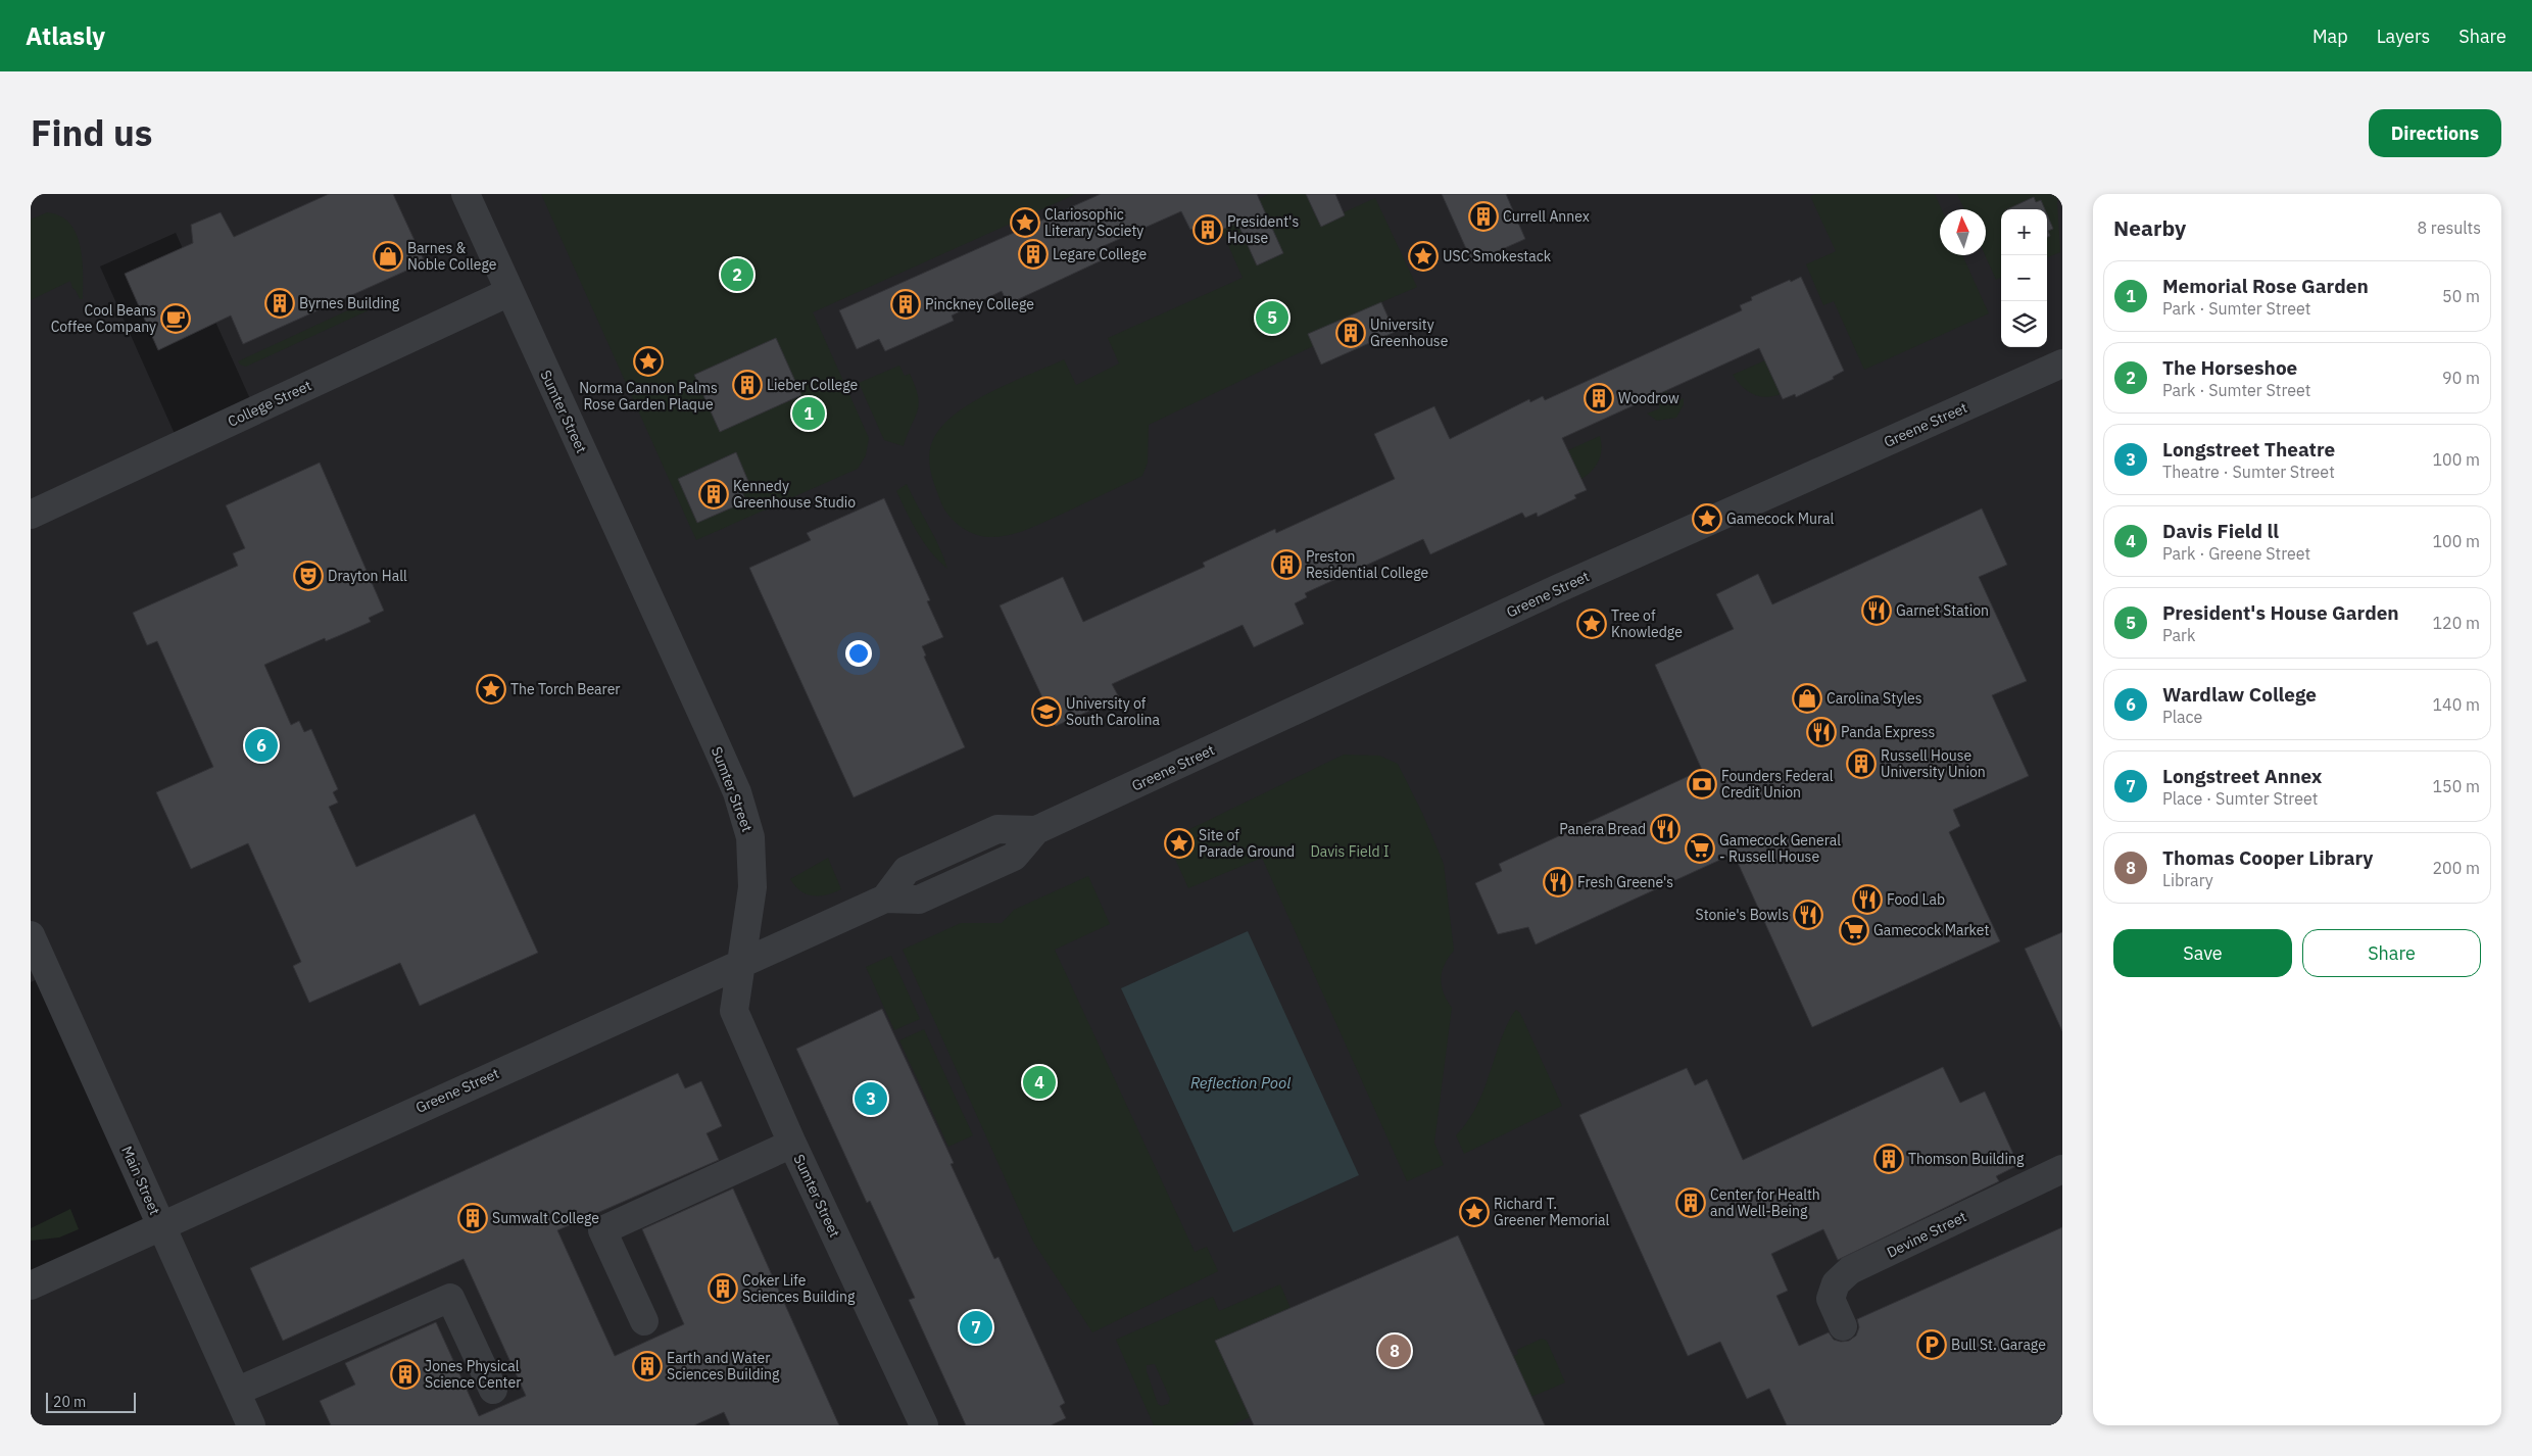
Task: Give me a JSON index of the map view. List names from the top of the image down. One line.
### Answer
{"streets":{"street":["College Street","Sumter Street","Greene Street","Main Street","Devine Street"]},"crossings":[["College Street","Sumter Street"],["Sumter Street","Greene Street"],["Greene Street","Main Street"]],"water":["Reflection Pool"],"parks":["Davis Field I"],"places":{"building":["Currell Annex","President's House","Legare College","Byrnes Building","Pinckney College","University Greenhouse","Lieber College","Woodrow","Kennedy Greenhouse Studio","Preston Residential College","Russell House University Union","Thomson Building","Center for Health and Well-Being","Sumwalt College","Coker Life Sciences Building","Earth and Water Sciences Building","Jones Physical Science Center"],"place":["Clariosophic Literary Society","USC Smokestack","Norma Cannon Palms Rose Garden Plaque","Gamecock Mural","Tree of Knowledge","The Torch Bearer","Site of Parade Ground","Richard T. Greener Memorial"],"shop":["Barnes & Noble College","Carolina Styles"],"cafe":["Cool Beans Coffee Company"],"theatre":["Drayton Hall"],"restaurant":["Garnet Station","Panda Express","Panera Bread","Fresh Greene's","Food Lab","Stonie's Bowls"],"school or university":["University of South Carolina"],"bank":["Founders Federal Credit Union"],"supermarket":["Gamecock General - Russell House","Gamecock Market"],"parking":["Bull St. Garage"]},"scale_bar":"20 m","north":"top","page":{"header":"Atlasly","nav":["Map","Layers","Share"],"title":"Find us","buttons":["Directions",["Save","Share"]],"heading":["Nearby","8 results"],"map_buttons":["+","−"],"pins":["2","5","1","6","4","3","7","8"],"list":[{"mark":"1","name":"Memorial Rose Garden","note":"Park · Sumter Street","value":"50 m"},{"mark":"2","name":"The Horseshoe","note":"Park · Sumter Street","value":"90 m"},{"mark":"3","name":"Longstreet Theatre","note":"Theatre · Sumter Street","value":"100 m"},{"mark":"4","name":"Davis Field ll","note":"Park · Greene Street","value":"100 m"},{"mark":"5","name":"President's House Garden","note":"Park","value":"120 m"},{"mark":"6","name":"Wardlaw College","note":"Place","value":"140 m"},{"mark":"7","name":"Longstreet Annex","note":"Place · Sumter Street","value":"150 m"},{"mark":"8","name":"Thomas Cooper Library","note":"Library","value":"200 m"}],"scale":"20 m"}}
